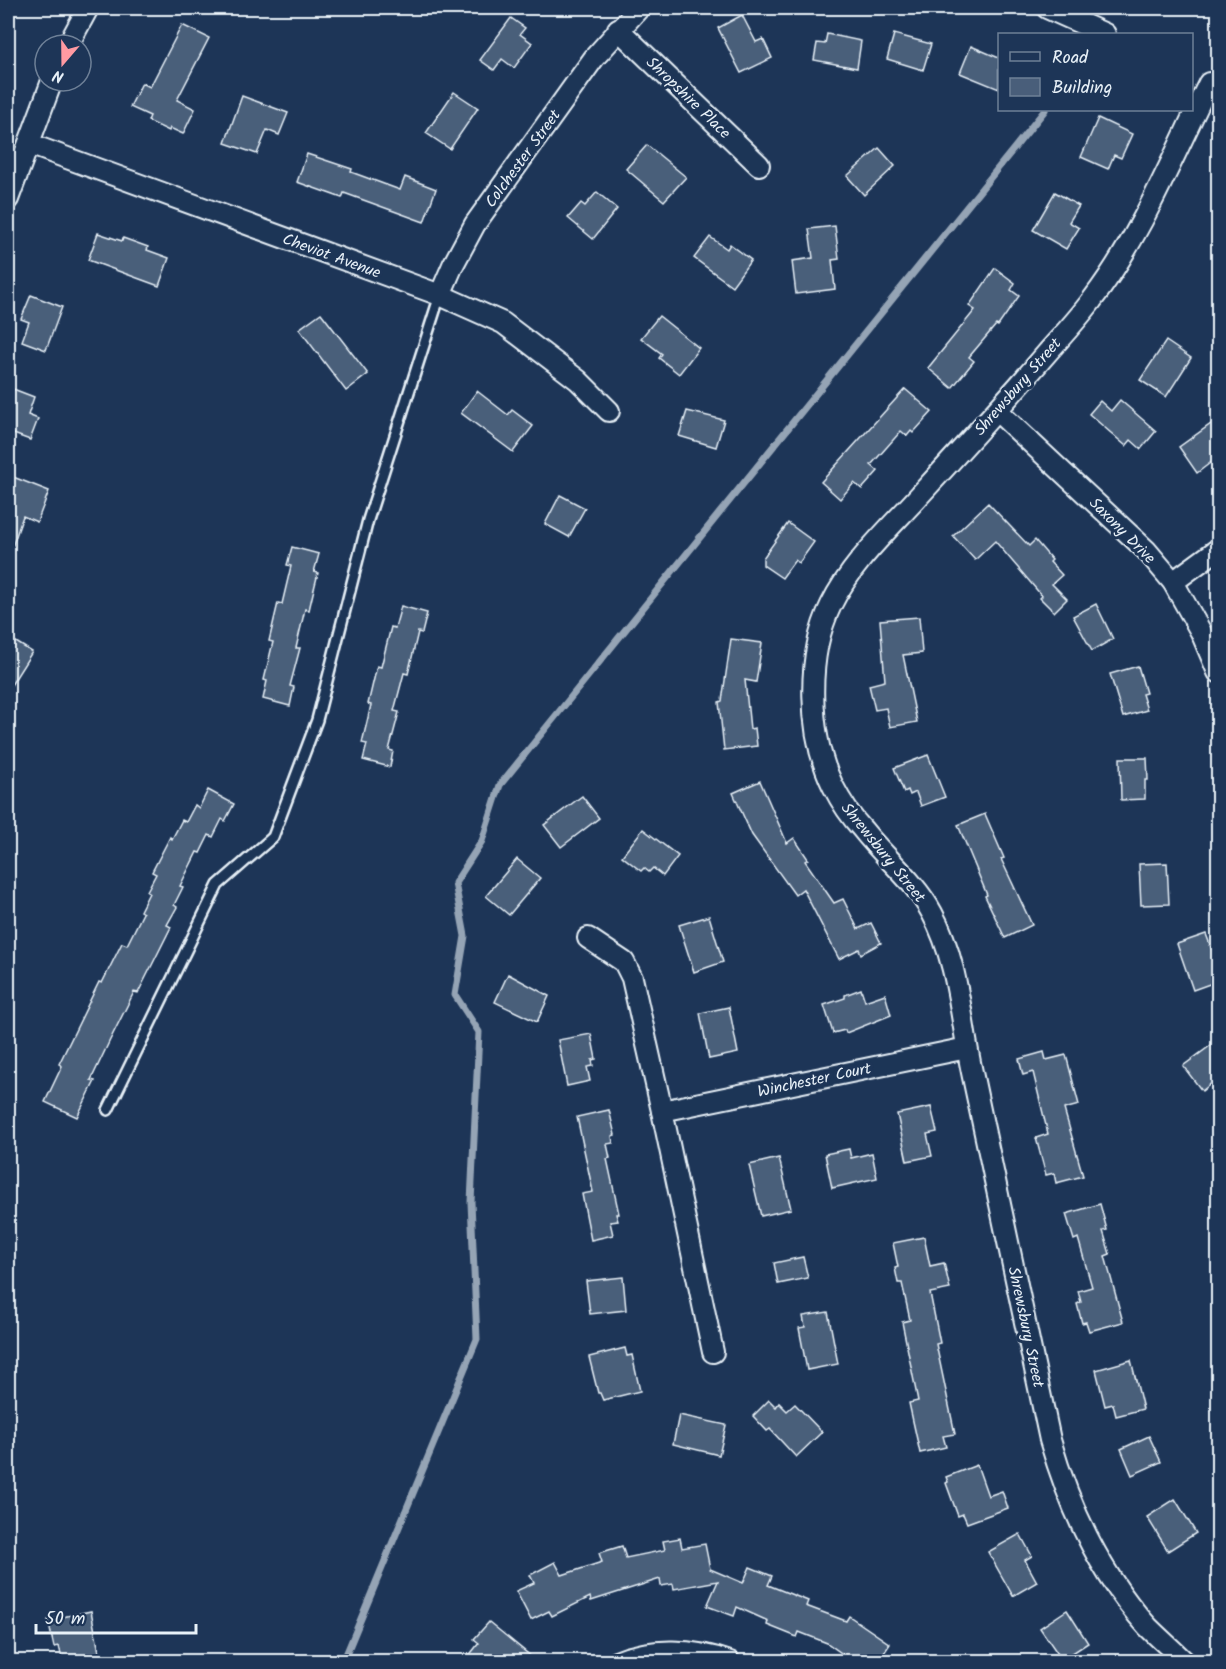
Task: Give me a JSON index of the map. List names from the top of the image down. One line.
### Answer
{"streets":{"street":["Shropshire Place","Colchester Street","Cheviot Avenue","Shrewsbury Street","Saxony Drive","Winchester Court"]},"crossings":[["Shropshire Place","Colchester Street"],["Colchester Street","Cheviot Avenue"],["Shrewsbury Street","Saxony Drive"],["Shrewsbury Street","Winchester Court"]],"legend":["Road","Building"],"scale_bar":"50 m","north":"bottom"}
